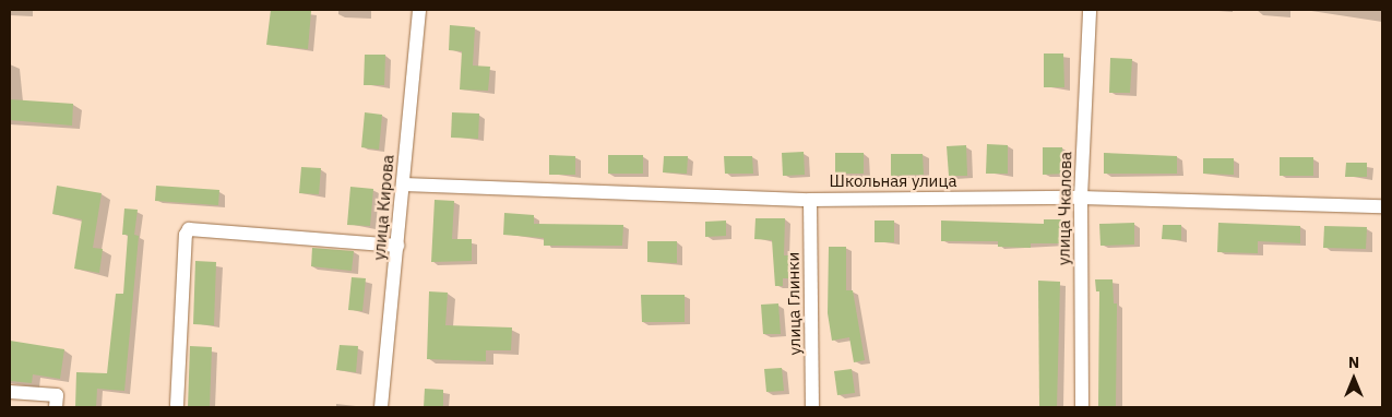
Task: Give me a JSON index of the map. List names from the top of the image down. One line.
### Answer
{"streets":{"street":["Школьная улица","улица Кирова","улица Чкалова","улица Глинки"]},"crossings":[["Школьная улица","улица Кирова"],["Школьная улица","улица Чкалова"],["Школьная улица","улица Глинки"]],"north":"top"}
